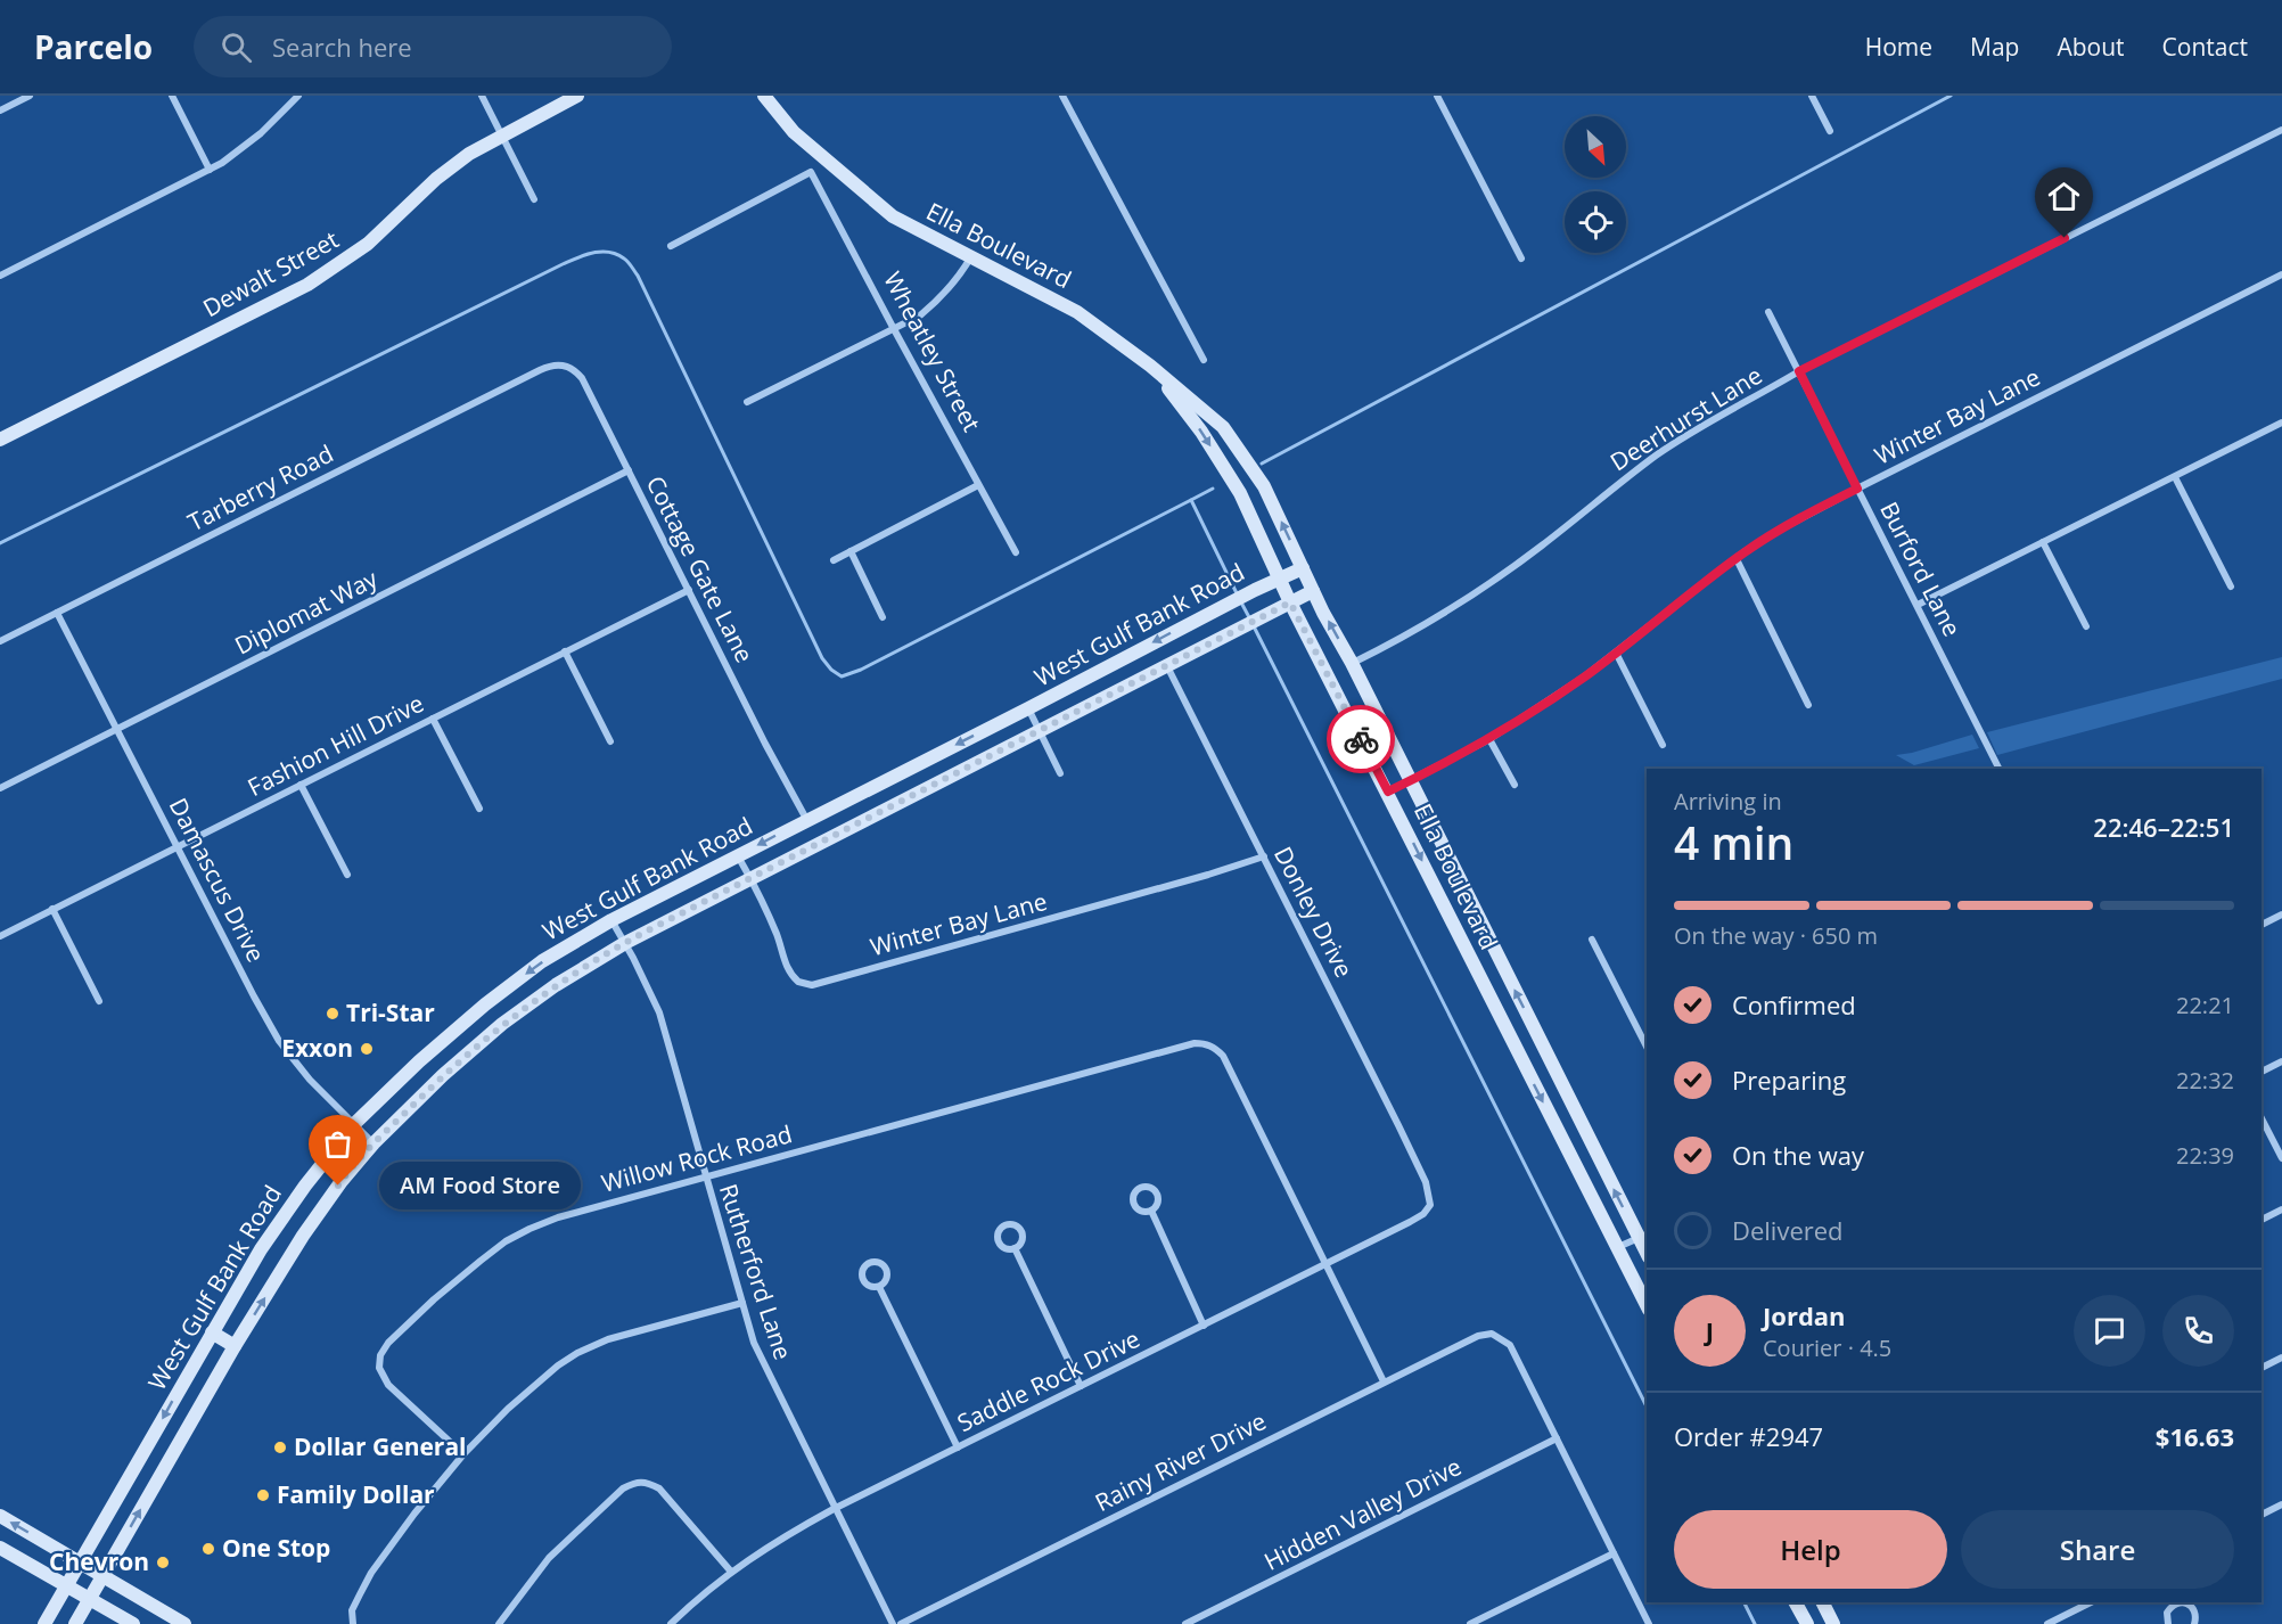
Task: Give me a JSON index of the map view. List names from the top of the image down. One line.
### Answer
{"streets":{"main road":["Ella Boulevard","Dewalt Street","West Gulf Bank Road"],"street":["Wheatley Street","Winter Bay Lane","Deerhurst Lane","Tarberry Road","Cottage Gate Lane","Burford Lane","Diplomat Way","Fashion Hill Drive","Damascus Drive","Donley Drive","Willow Rock Road","Rutherford Lane","Saddle Rock Drive","Rainy River Drive","Hidden Valley Drive"]},"crossings":[["Ella Boulevard","Winter Bay Lane"],["Ella Boulevard","Deerhurst Lane"],["Ella Boulevard","West Gulf Bank Road"],["Winter Bay Lane","Burford Lane"],["Winter Bay Lane","West Gulf Bank Road"],["Winter Bay Lane","Donley Drive"],["Deerhurst Lane","Burford Lane"],["Tarberry Road","Cottage Gate Lane"],["Tarberry Road","Damascus Drive"],["Cottage Gate Lane","Diplomat Way"],["Cottage Gate Lane","West Gulf Bank Road"],["Cottage Gate Lane","Fashion Hill Drive"],["Diplomat Way","Damascus Drive"],["West Gulf Bank Road","Damascus Drive"],["West Gulf Bank Road","Donley Drive"],["West Gulf Bank Road","Rutherford Lane"],["Fashion Hill Drive","Damascus Drive"],["Donley Drive","Saddle Rock Drive"],["Willow Rock Road","Rutherford Lane"],["Willow Rock Road","Saddle Rock Drive"],["Rutherford Lane","Saddle Rock Drive"],["Rainy River Drive","Hidden Valley Drive"]],"places":["Tri-Star","Exxon","AM Food Store","Dollar General","Family Dollar","One Stop","Chevron"],"north":"bottom right","page":{"header":"Parcelo","search":"Search here","nav":["Home","Map","About","Contact"],"heading":["4 min","Arriving in","22:46–22:51"],"panel":["Jordan","Courier · 4.5","Order #2947","$16.63"],"bar":"On the way · 650 m","list":[["Confirmed","22:21"],["Preparing","22:32"],["On the way","22:39"],"Delivered"],"bubble":"AM Food Store","round":"J","buttons":["Help","Share"]}}
